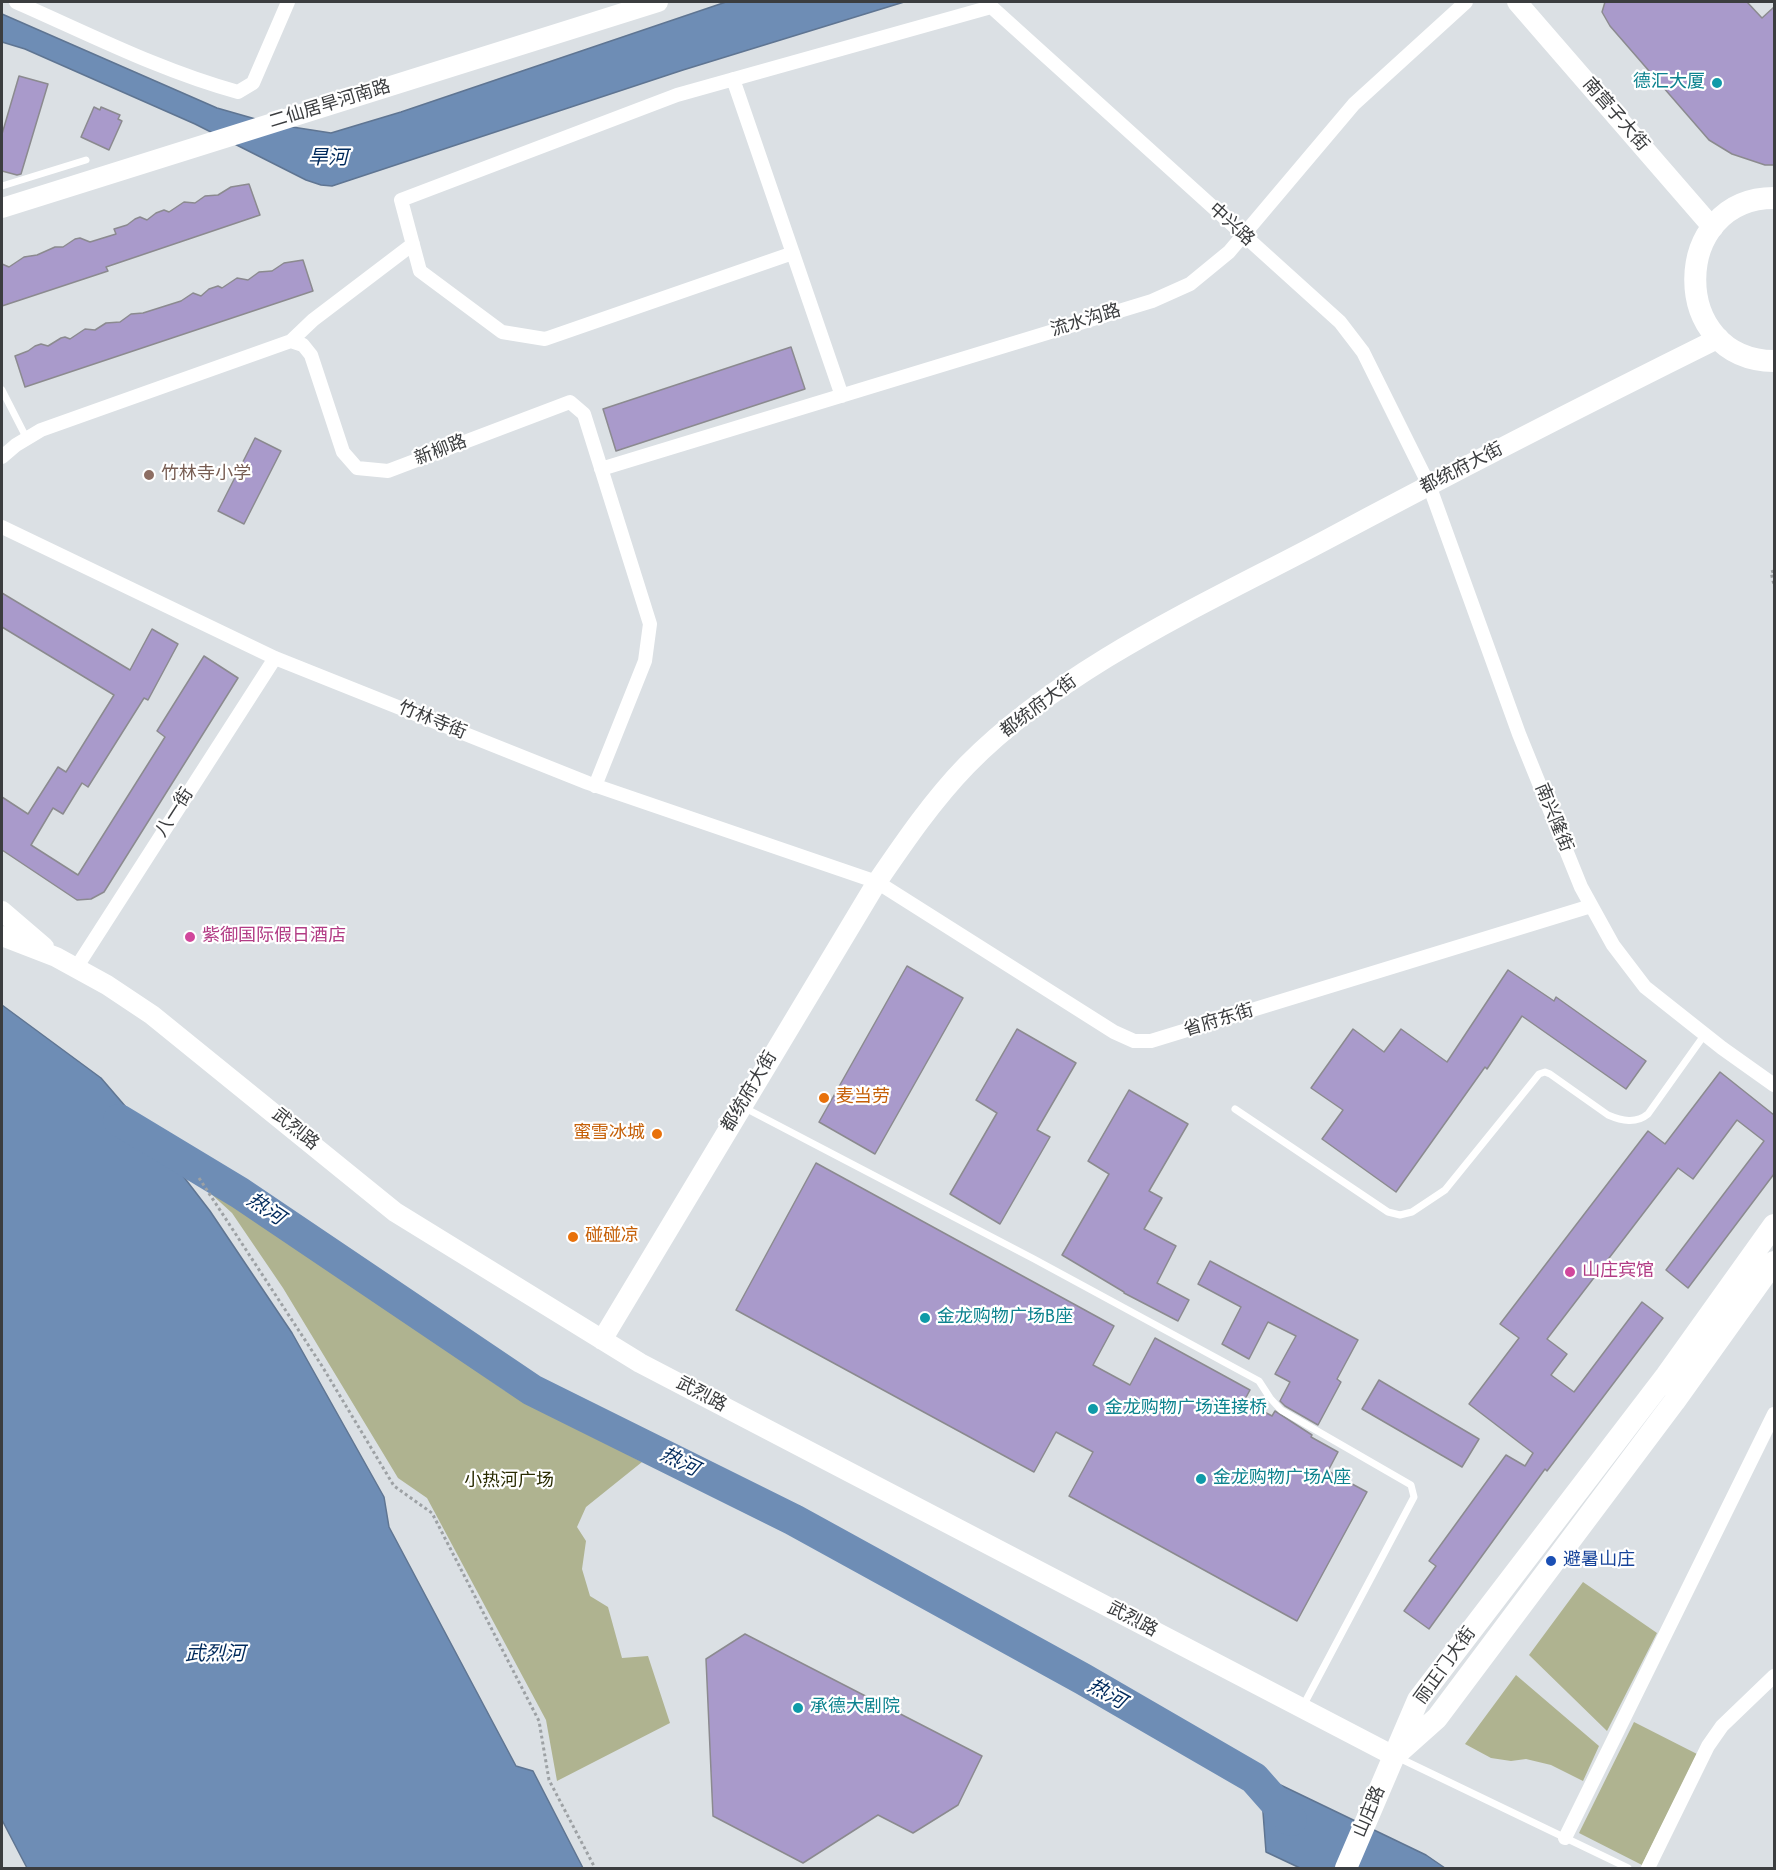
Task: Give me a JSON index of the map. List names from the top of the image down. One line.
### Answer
{"streets":{"main road":["二仙居旱河南路","南营子大街","都统府大街","武烈路","丽正门大街","山庄路"],"street":["中兴路","流水沟路","新柳路","竹林寺街","八一街","南兴隆街","省府东街"]},"crossings":[["中兴路","流水沟路"],["中兴路","都统府大街"],["中兴路","南兴隆街"],["流水沟路","新柳路"],["新柳路","竹林寺街"],["都统府大街","竹林寺街"],["都统府大街","南兴隆街"],["都统府大街","省府东街"],["都统府大街","武烈路"],["竹林寺街","八一街"],["竹林寺街","省府东街"],["八一街","武烈路"],["南兴隆街","省府东街"],["武烈路","丽正门大街"],["武烈路","山庄路"],["丽正门大街","山庄路"]],"water":["旱河","热河","武烈河"],"parks":["小热河广场"],"places":["德汇大厦","竹林寺小学","紫御国际假日酒店","麦当劳","蜜雪冰城","碰碰凉","山庄宾馆","金龙购物广场B座","金龙购物广场连接桥","金龙购物广场A座","避暑山庄","承德大剧院"]}
